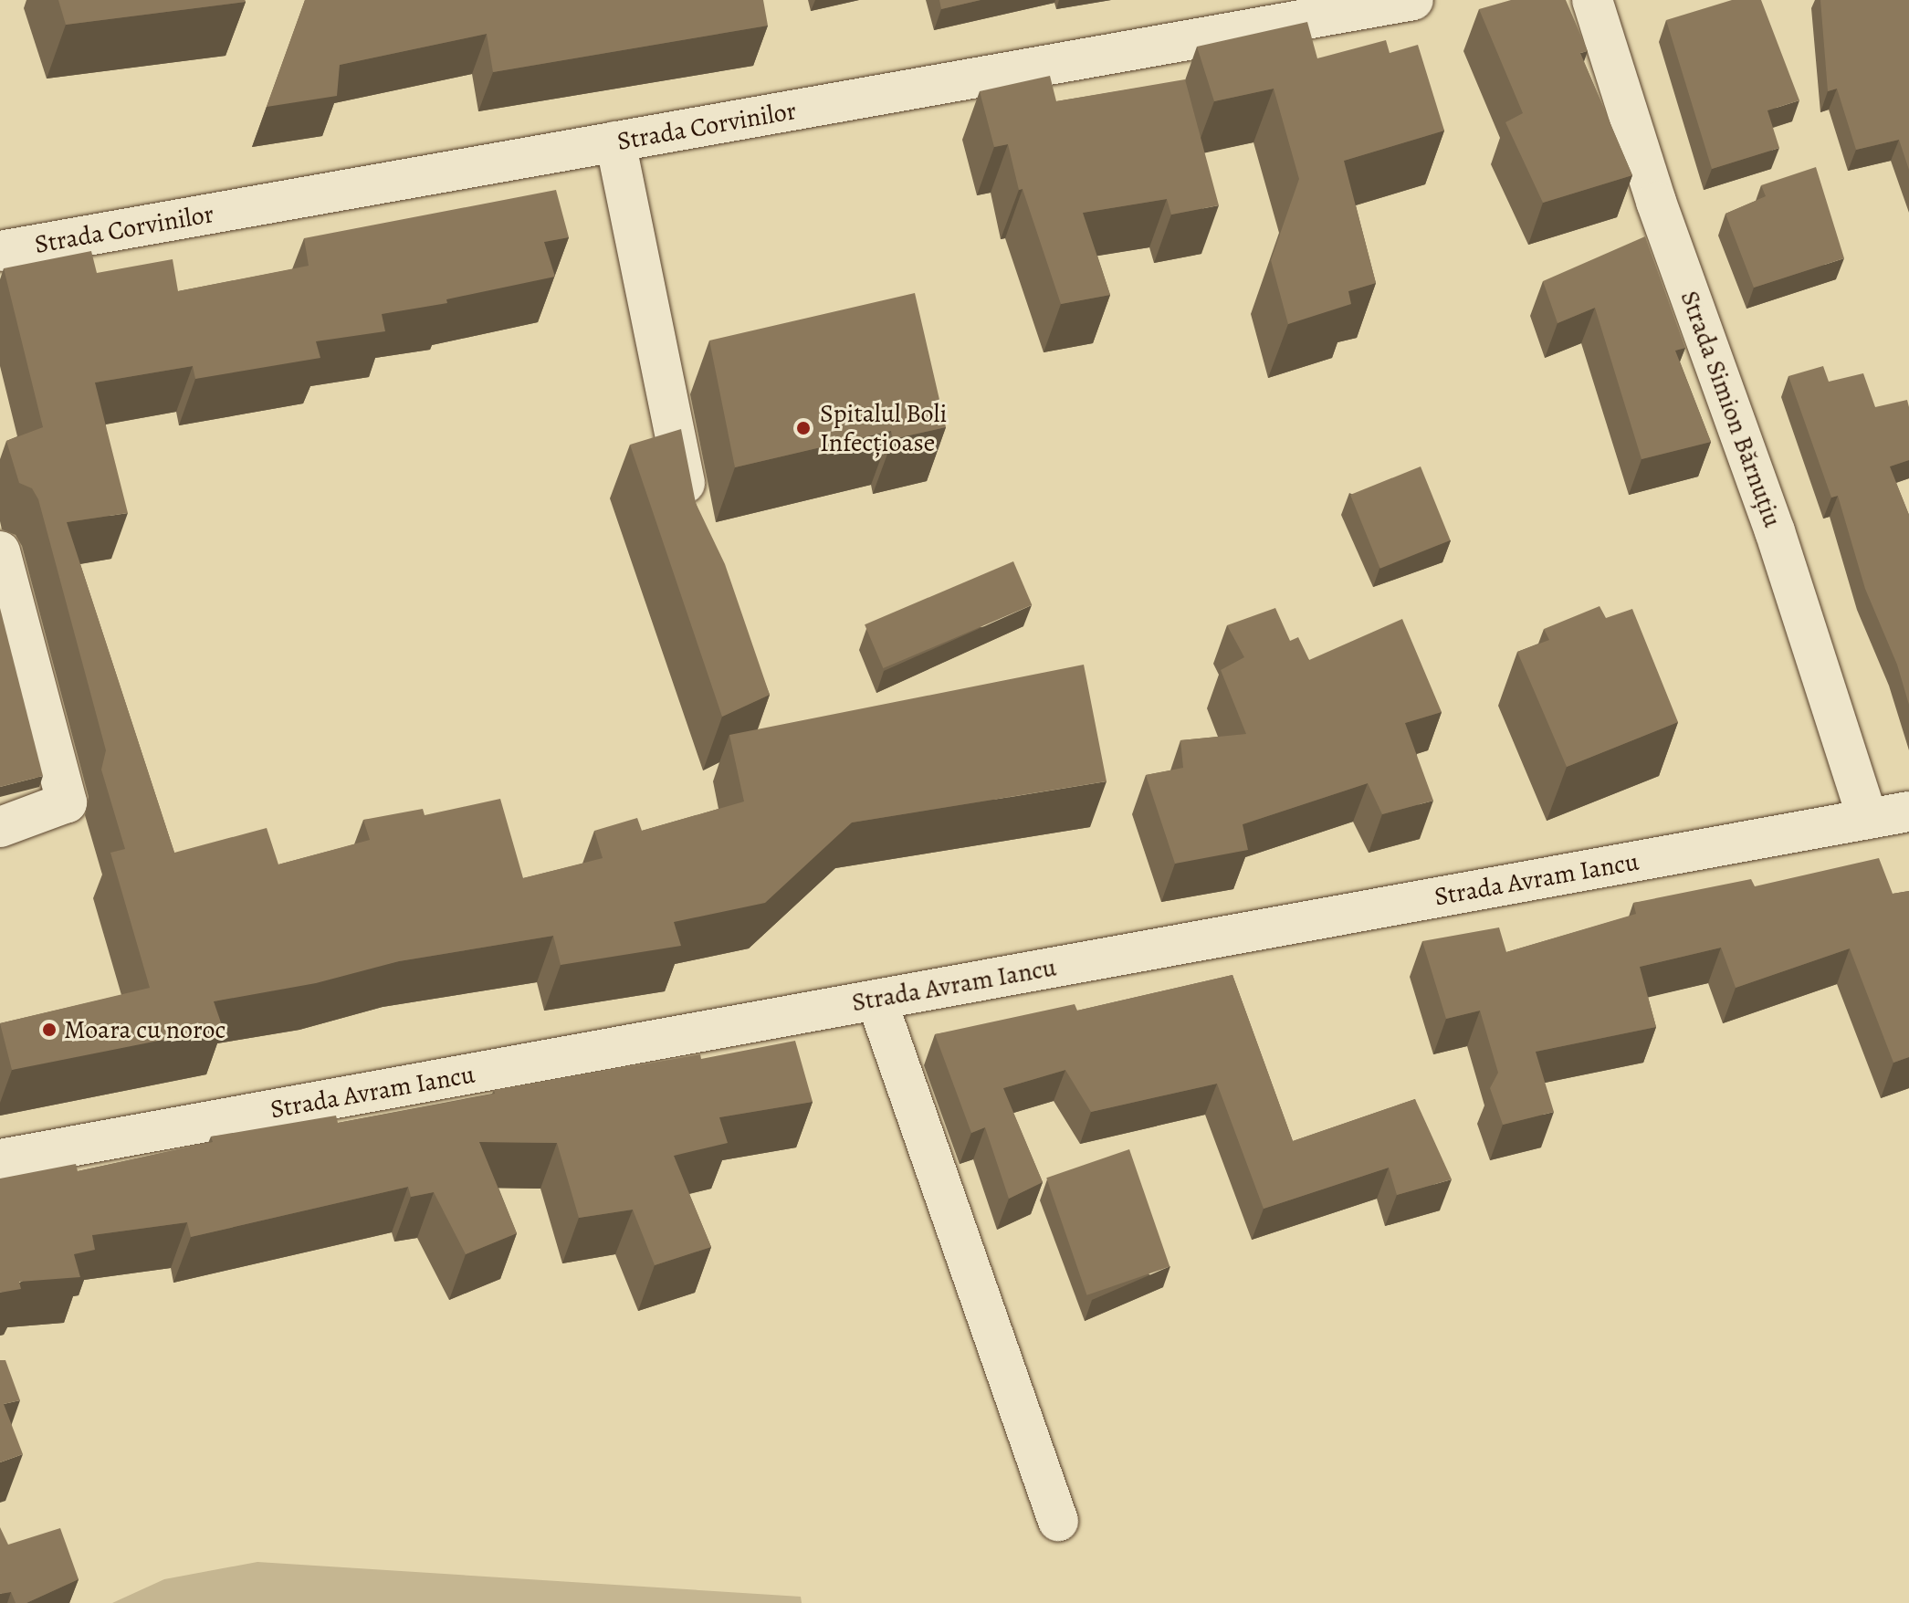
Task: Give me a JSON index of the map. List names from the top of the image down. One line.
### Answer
{"streets":{"street":["Strada Corvinilor","Strada Simion Bărnuțiu","Strada Avram Iancu"]},"crossings":[["Strada Simion Bărnuțiu","Strada Avram Iancu"]],"places":["Spitalul Boli Infecțioase","Moara cu noroc"]}
